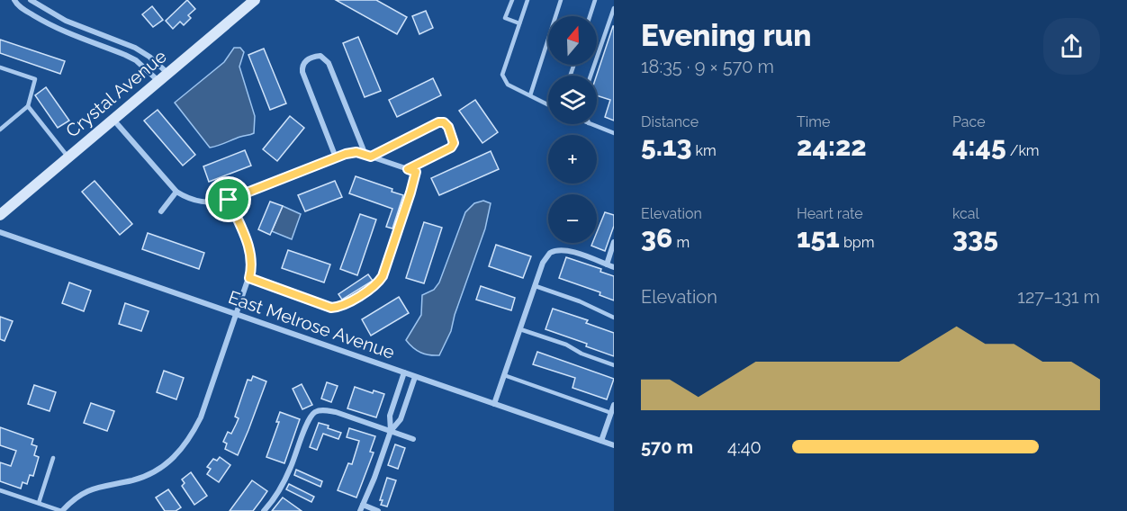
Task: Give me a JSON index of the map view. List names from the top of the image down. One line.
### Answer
{"streets":{"street":["Crystal Avenue","East Melrose Avenue"]},"north":"top","page":{"heading":["Evening run","18:35 · 9 × 570 m"],"map_buttons":["+","−"],"stats":[["Distance","5.13 km"],["Time","24:22"],["Pace","4:45 /km"],["Elevation","36 m"],["Heart rate","151 bpm"],["kcal","335"]],"chart":["Elevation","127–131 m"],"list":[{"name":"570 m","note":"4:40"}]}}
